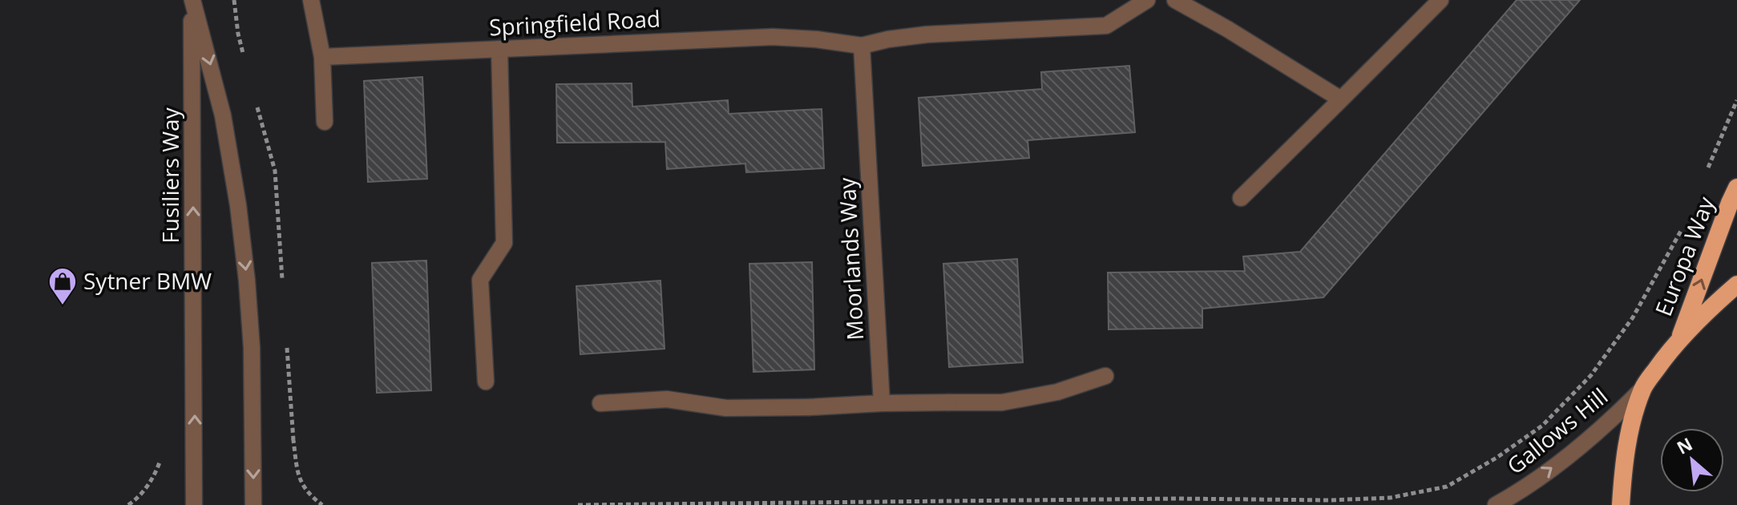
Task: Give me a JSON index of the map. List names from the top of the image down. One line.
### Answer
{"streets":{"highway":["Europa Way"],"street":["Springfield Road","Fusiliers Way","Moorlands Way","Gallows Hill"]},"crossings":[["Springfield Road","Moorlands Way"]],"one_way":["Gallows Hill"],"places":{"shop":["Sytner BMW"]},"north":"top left"}
